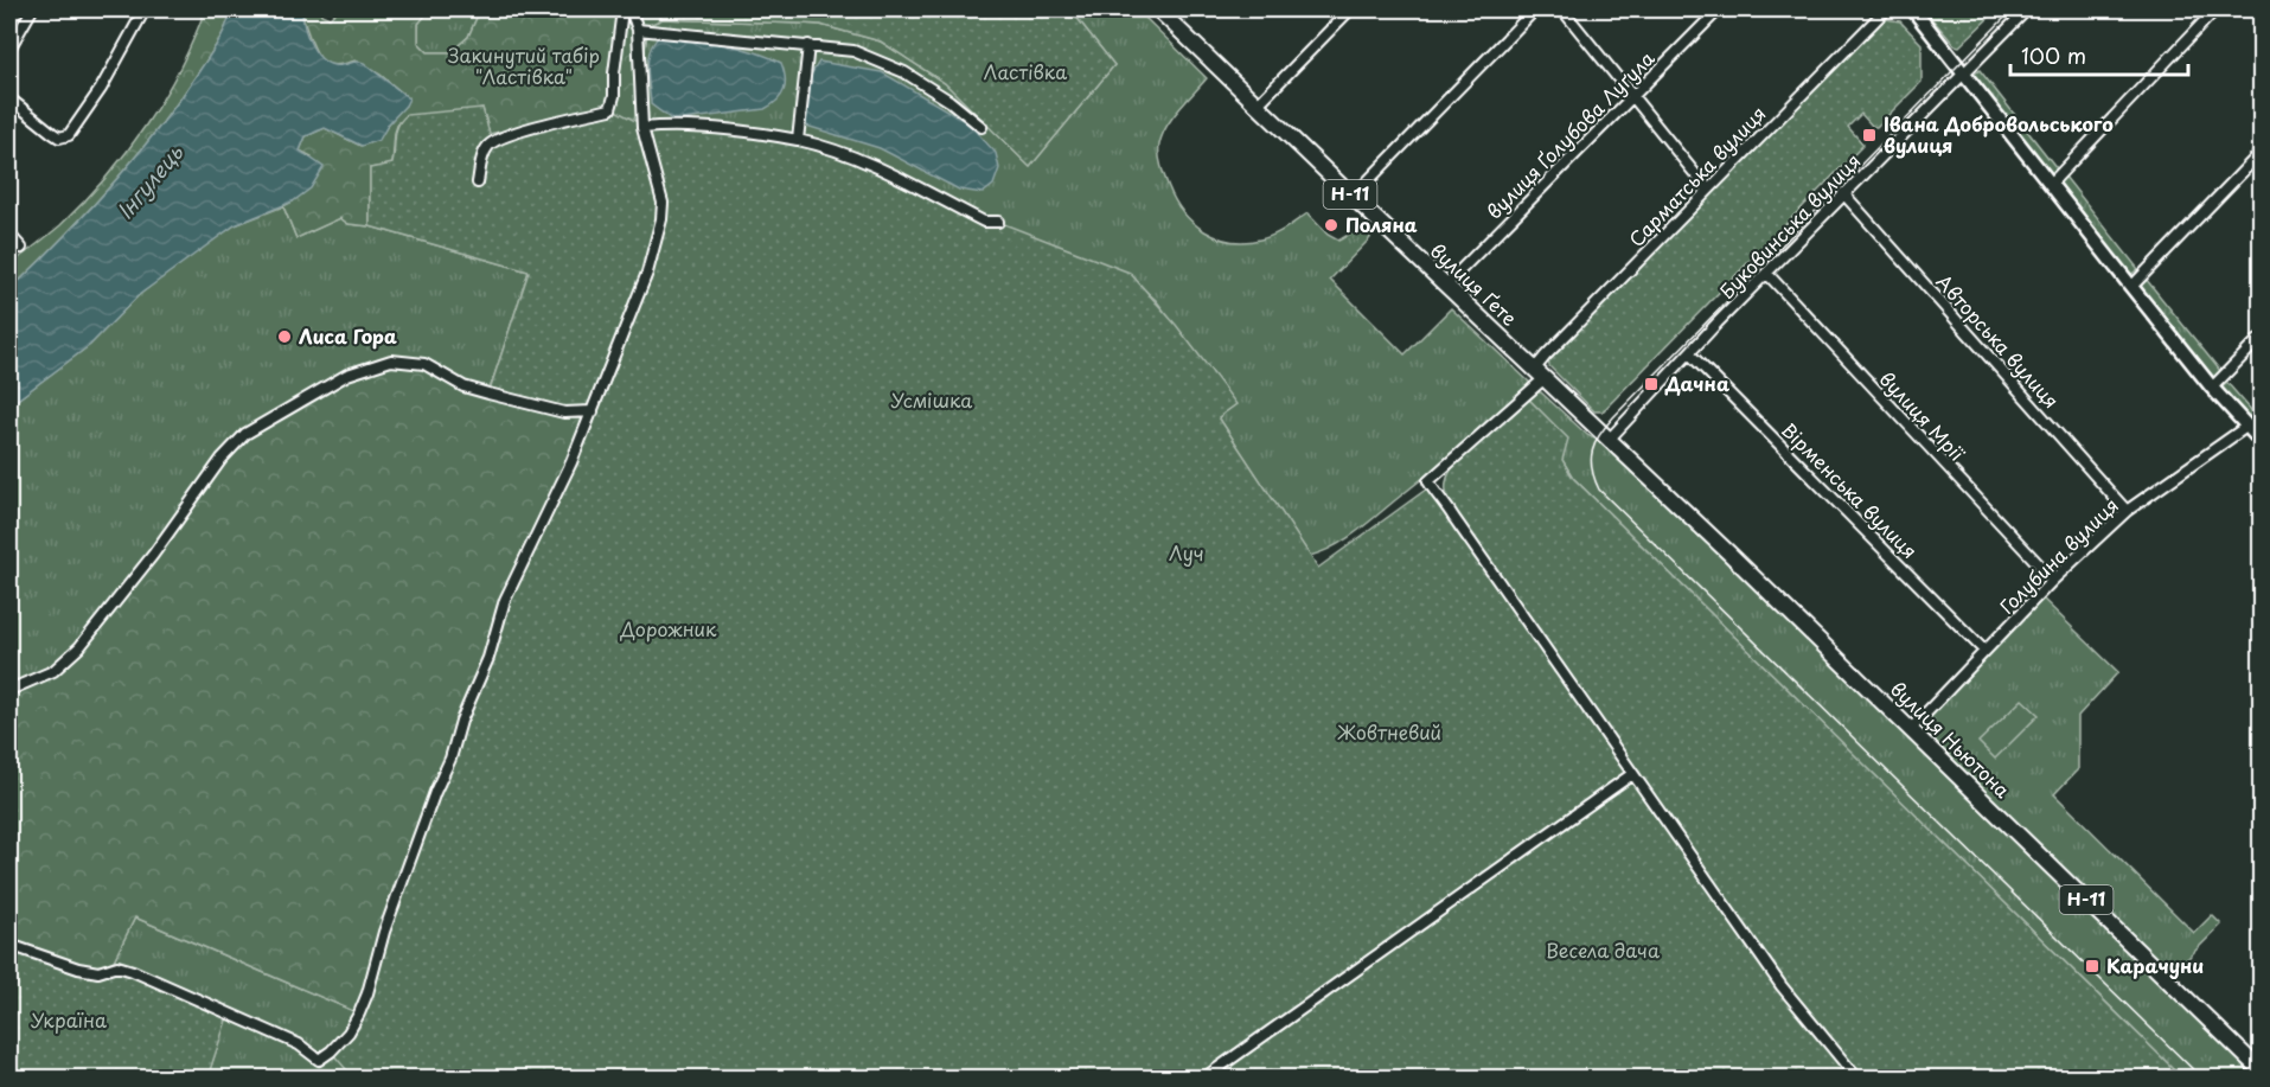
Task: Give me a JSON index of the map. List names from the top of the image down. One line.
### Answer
{"streets":{"main road":["Н-11","вулиця Ґете","вулиця Ньютона"],"street":["вулиця Ґолубова Луґула","Сарматська вулиця","Буковинська вулиця","Авторська вулиця","вулиця Мрії","Вірменська вулиця","Голубина вулиця"]},"crossings":[["вулиця Ґолубова Луґула","вулиця Ґете"],["Сарматська вулиця","вулиця Ґете"],["Буковинська вулиця","вулиця Ґете"],["Буковинська вулиця","Авторська вулиця"],["Буковинська вулиця","вулиця Мрії"],["Буковинська вулиця","Вірменська вулиця"],["Буковинська вулиця","вулиця Ньютона"],["вулиця Ґете","вулиця Ньютона"],["Авторська вулиця","Голубина вулиця"],["вулиця Мрії","Голубина вулиця"],["Вірменська вулиця","Голубина вулиця"],["Голубина вулиця","вулиця Ньютона"]],"water":["Інгулець"],"parks":["Закинутий табір \"Ластівка\"","Ластівка","Усмішка","Луч","Дорожник","Жовтневий","Весела дача","Україна"],"places":{"transit":["Івана Добровольського вулиця","Дачна","Карачуни"],"other":["Поляна","Лиса Гора"]},"scale_bar":"100 m"}
